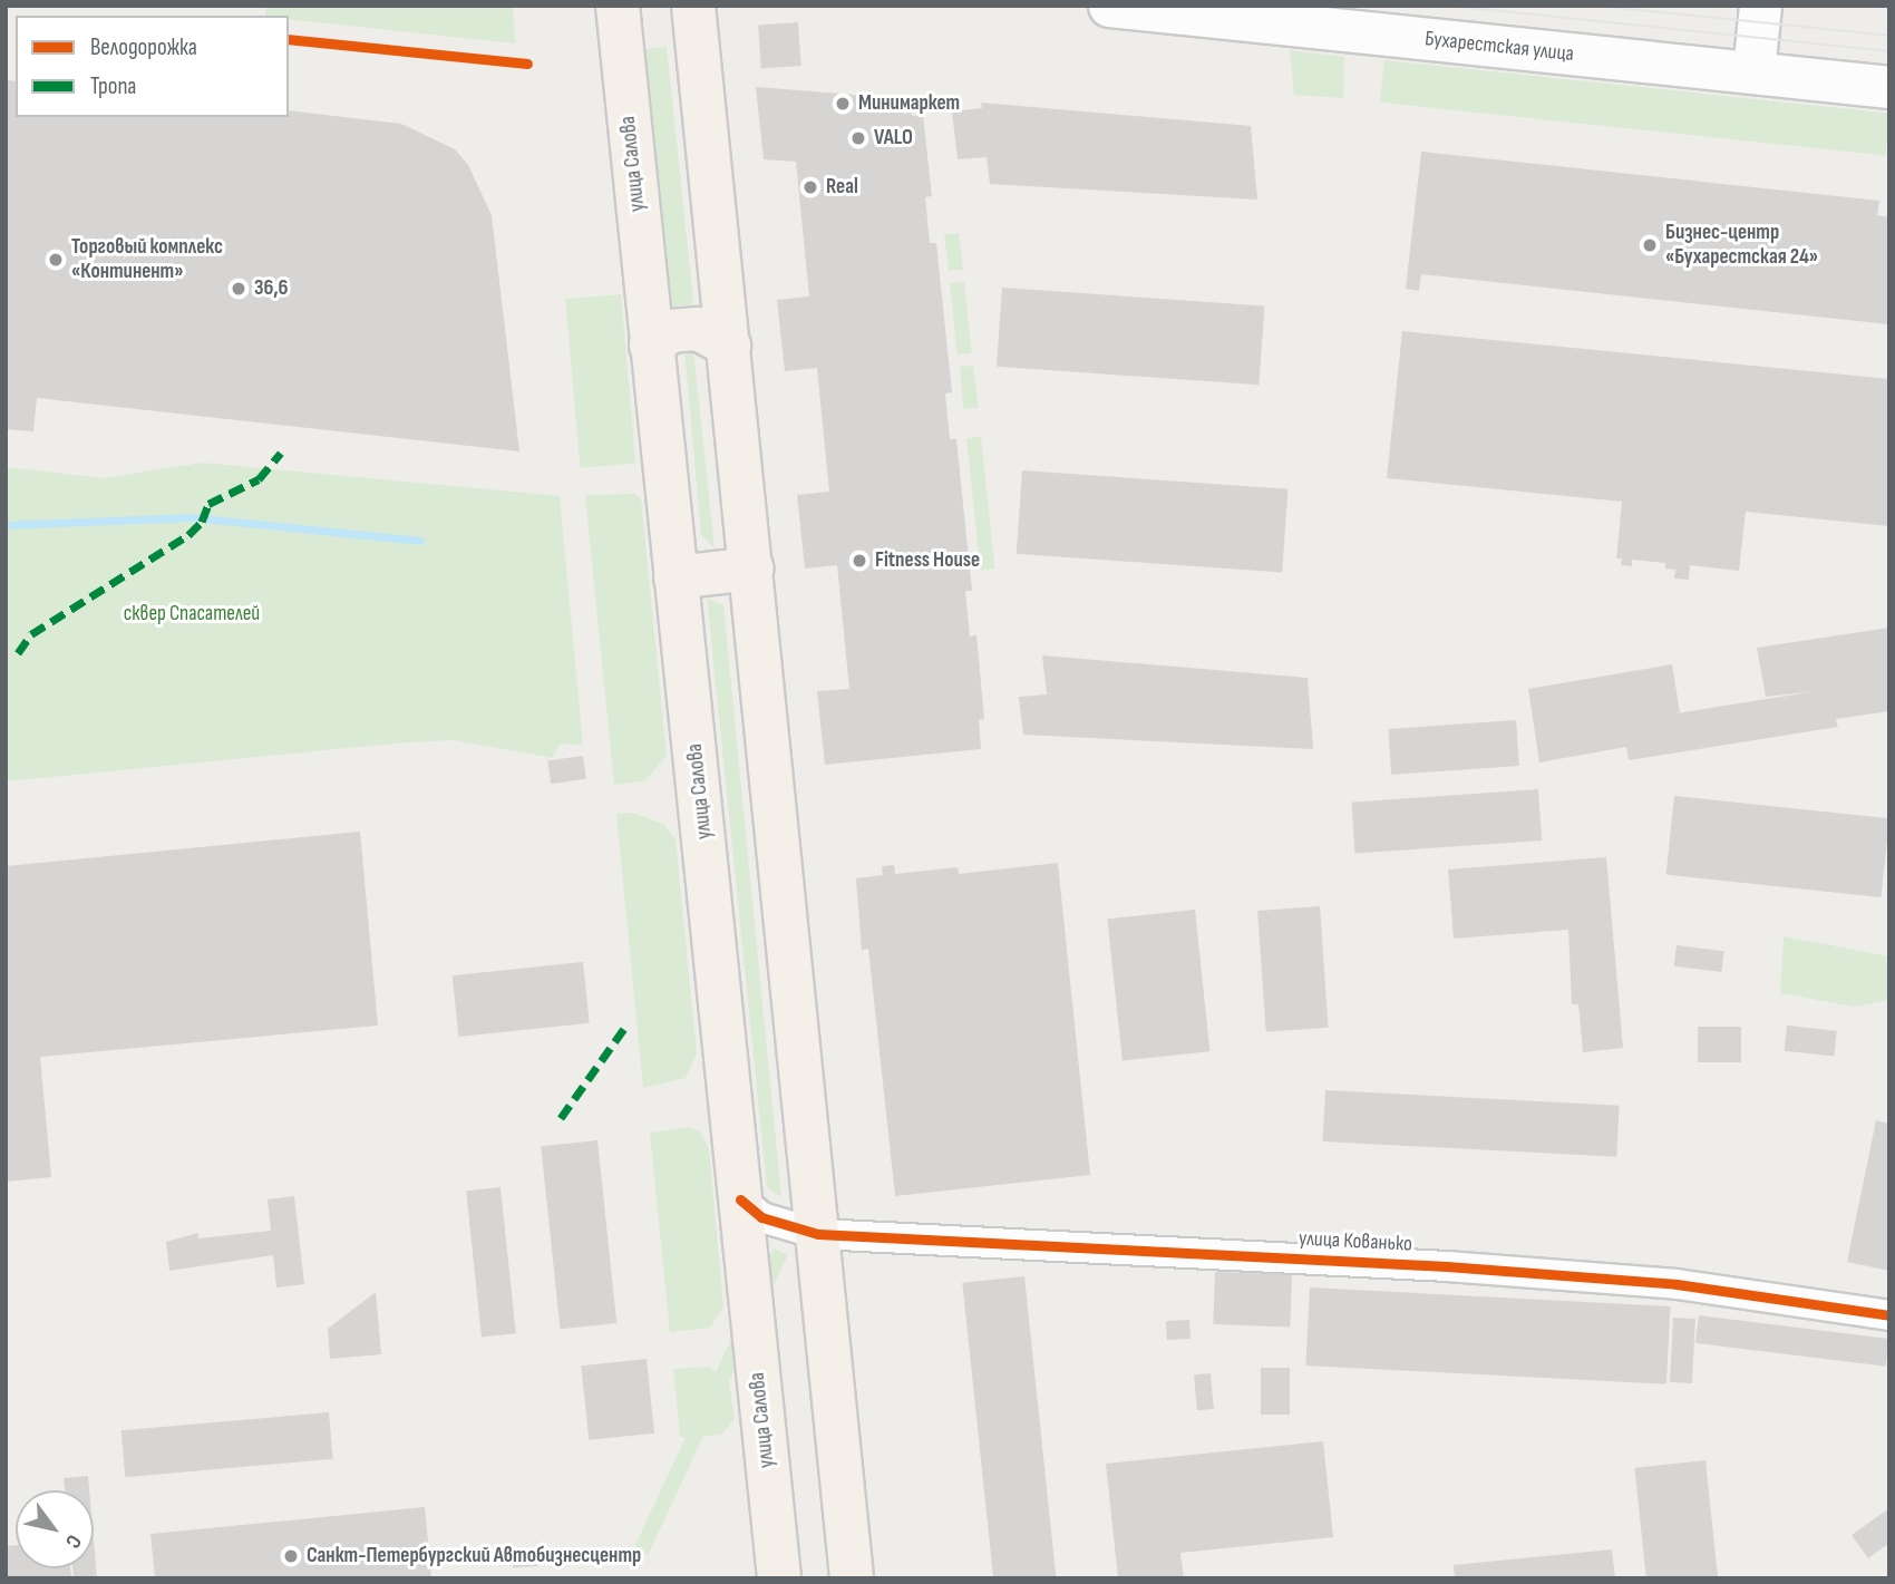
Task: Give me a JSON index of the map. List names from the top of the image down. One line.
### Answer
{"streets":{"main road":["Бухарестская улица","улица Салова"],"street":["улица Кованько"]},"crossings":[["улица Салова","улица Кованько"]],"parks":["cквер Спасателей"],"places":["Минимаркет","VALO","Real","Бизнес-центр «Бухарестская 24»","Торговый комплекс «Континент»","36,6","Fitness House","Санкт-Петербургский Автобизнесцентр"],"legend":["Велодорожка","Тропа"],"north":"bottom right"}
